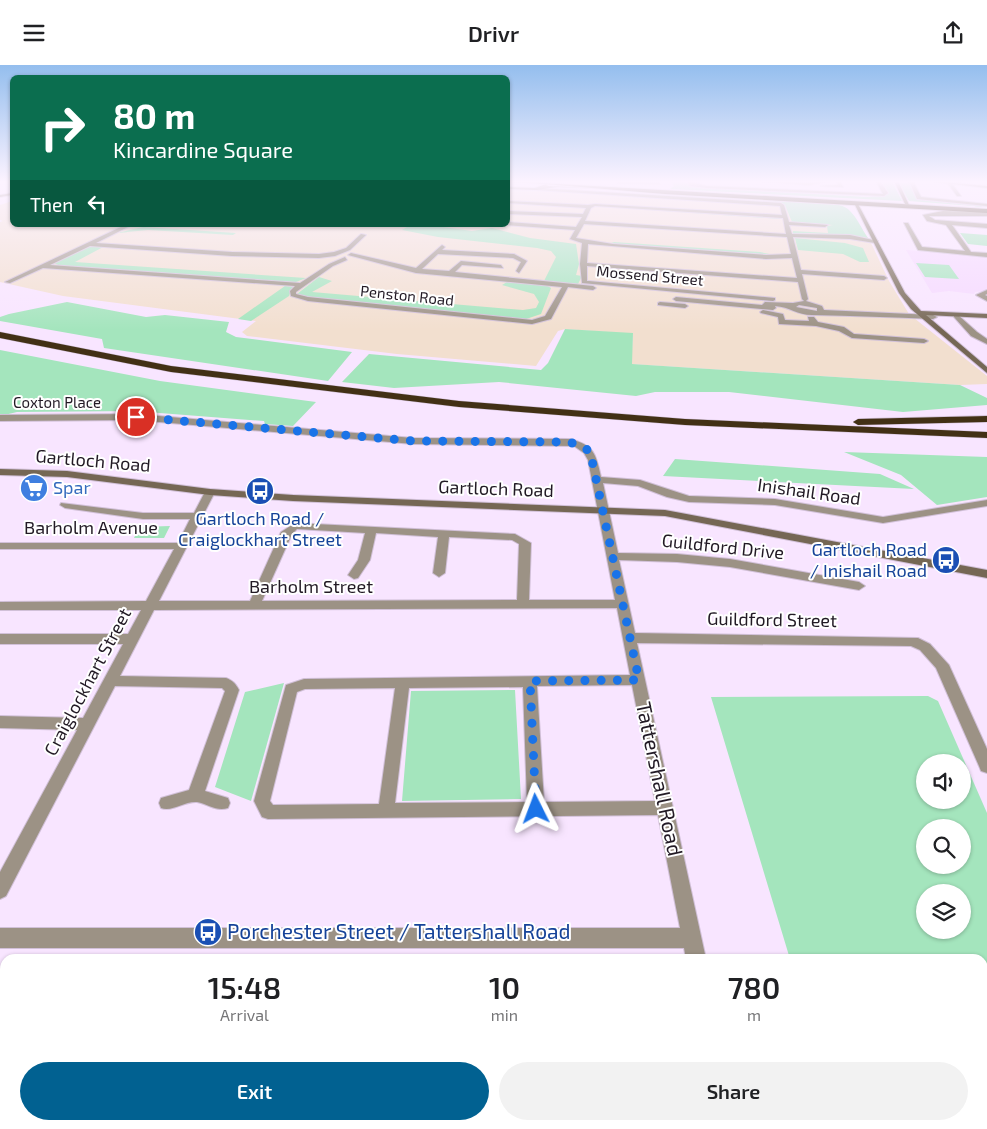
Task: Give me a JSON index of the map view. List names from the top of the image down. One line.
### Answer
{"streets":{"main road":["Gartloch Road"],"street":["Mossend Street","Penston Road","Coxton Place","Inishail Road","Barholm Avenue","Guildford Drive","Barholm Street","Guildford Street","Craiglockhart Street","Tattershall Road"]},"crossings":[["Coxton Place","Gartloch Road"],["Coxton Place","Inishail Road"],["Coxton Place","Tattershall Road"],["Gartloch Road","Craiglockhart Street"],["Gartloch Road","Tattershall Road"],["Barholm Avenue","Craiglockhart Street"],["Guildford Drive","Tattershall Road"],["Barholm Street","Craiglockhart Street"],["Barholm Street","Tattershall Road"],["Guildford Street","Tattershall Road"]],"places":{"supermarket":["Spar"],"bus stop":["Gartloch Road / Craiglockhart Street","Gartloch Road / Inishail Road","Porchester Street / Tattershall Road"]},"page":{"header":"Drivr","turn":["80 m","Kincardine Square"],"then":"Then","eta":["15:48","Arrival","10","min","780","m"],"buttons":["Exit","Share"]}}
